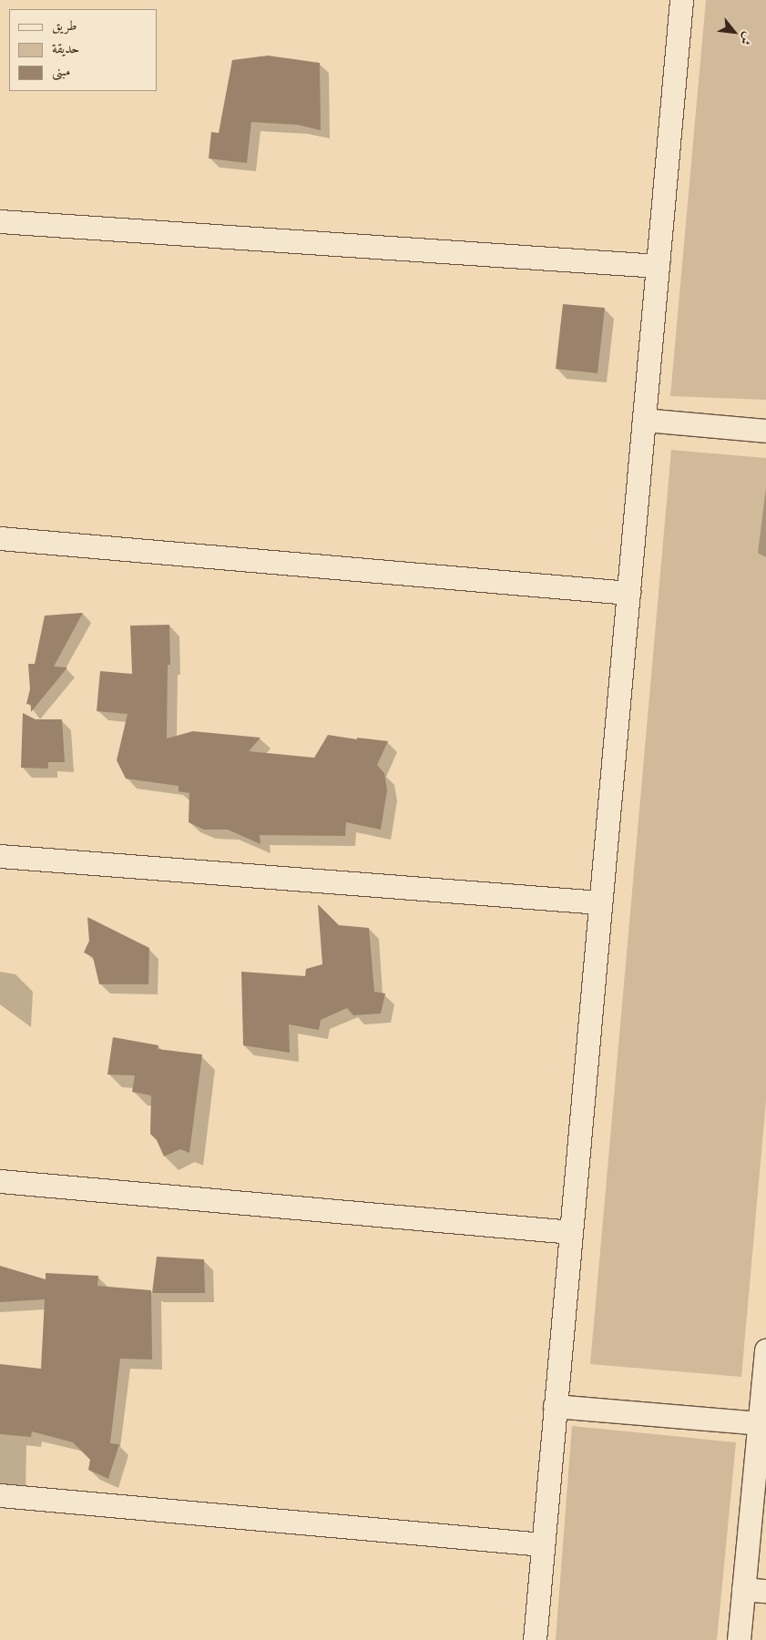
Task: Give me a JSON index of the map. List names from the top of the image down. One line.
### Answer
{"legend":["طريق","حديقة","مبنى"],"north":"bottom right"}
